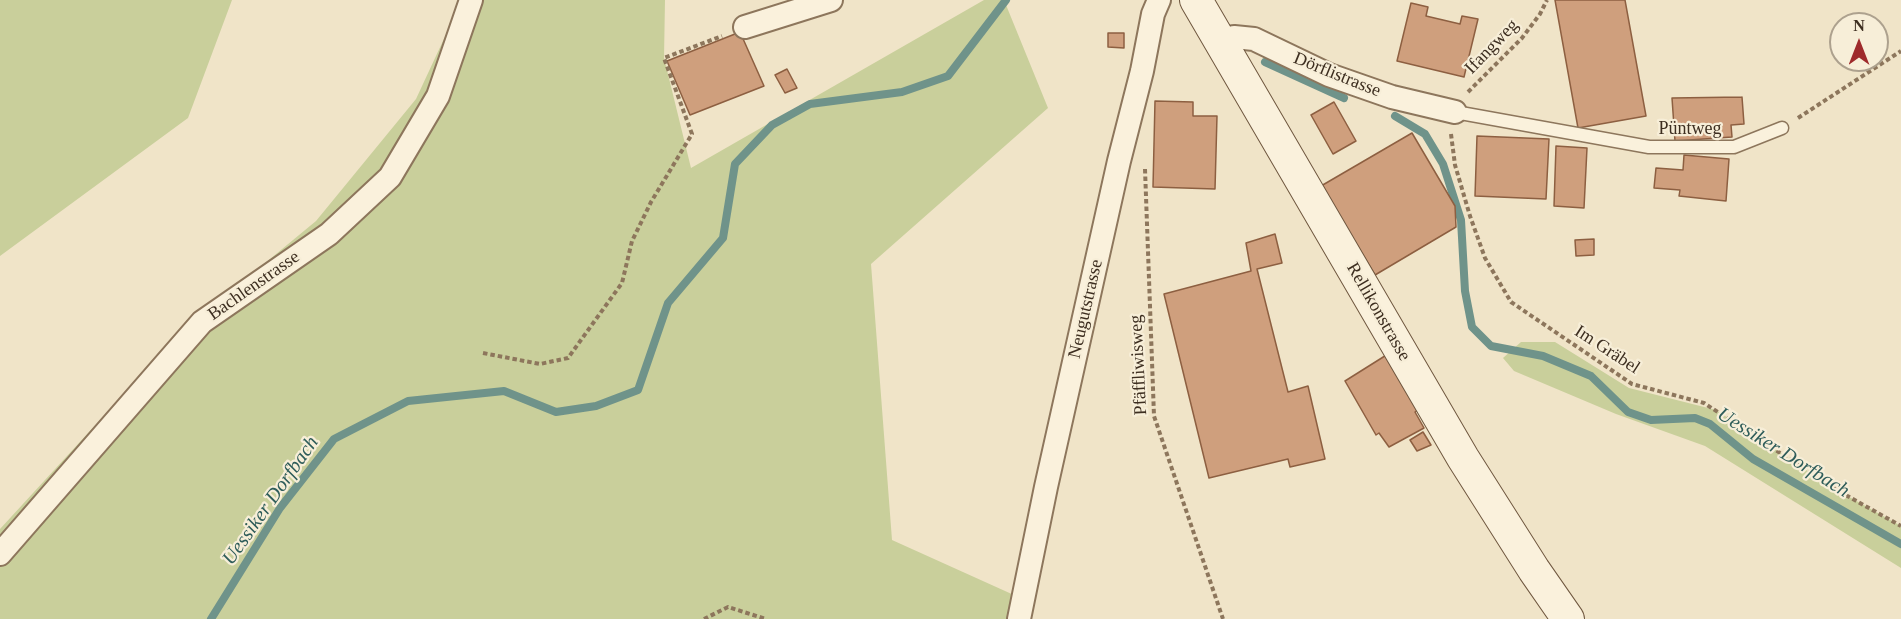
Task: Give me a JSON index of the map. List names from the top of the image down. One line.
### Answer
{"streets":{"street":["Dörflistrasse","Bachlenstrasse","Neugutstrasse","Rellikonstrasse"],"lane":["Püntweg"],"path":["Ifangweg","Im Gräbel","Pfäffliwisweg"]},"crossings":[["Ifangweg","Dörflistrasse"],["Ifangweg","Püntweg"],["Ifangweg","Im Gräbel"],["Dörflistrasse","Püntweg"],["Dörflistrasse","Rellikonstrasse"],["Dörflistrasse","Im Gräbel"],["Püntweg","Im Gräbel"]],"water":["Uessiker Dorfbach"],"north":"top"}
